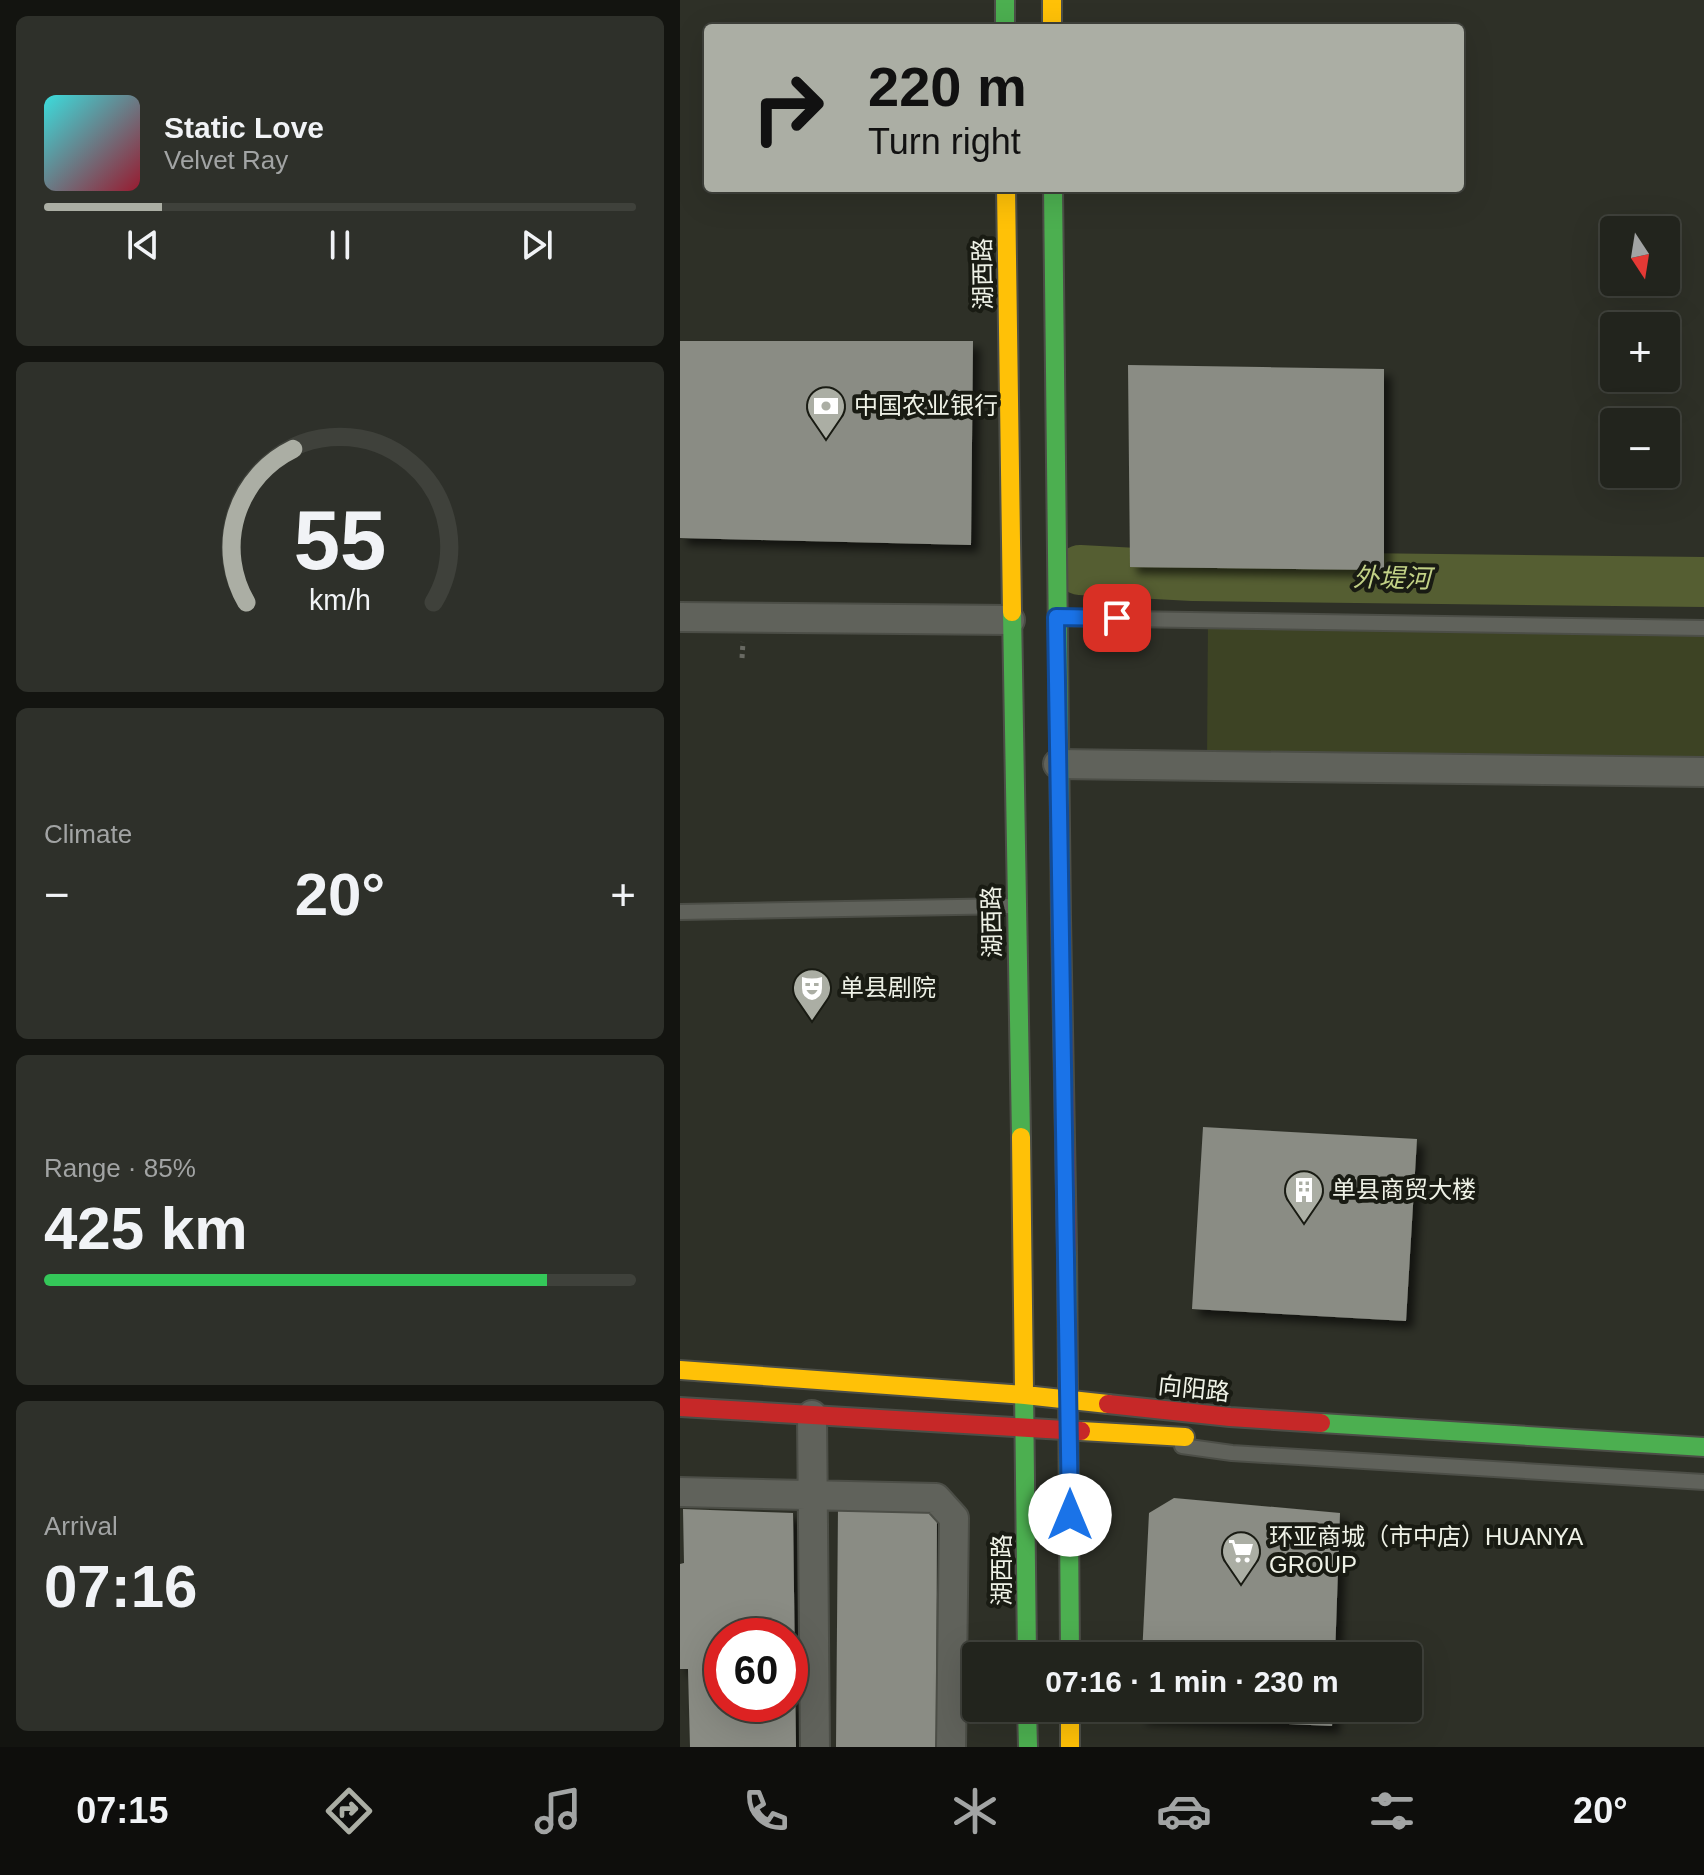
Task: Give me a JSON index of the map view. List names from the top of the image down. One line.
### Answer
{"streets":{"main road":["湖西路","向阳路"]},"crossings":[["湖西路","向阳路"]],"water":["外堤河"],"places":{"bank":["中国农业银行"],"theatre":["单县剧院"],"building":["单县商贸大楼"],"supermarket":["环亚商城（市中店）HUANYA GROUP"]},"north":"bottom","page":{"turn":["220 m","Turn right"],"song":["Static Love","Velvet Ray"],"map_buttons":["+","−"],"tile":["Climate",["Range · 85%","425 km"],["Arrival","07:16"]],"heat":["−","20°","+"],"limit":"60","trip":"07:16 · 1 min · 230 m","tabs":["07:15","20°"],"gauge":["55","km/h"]}}
